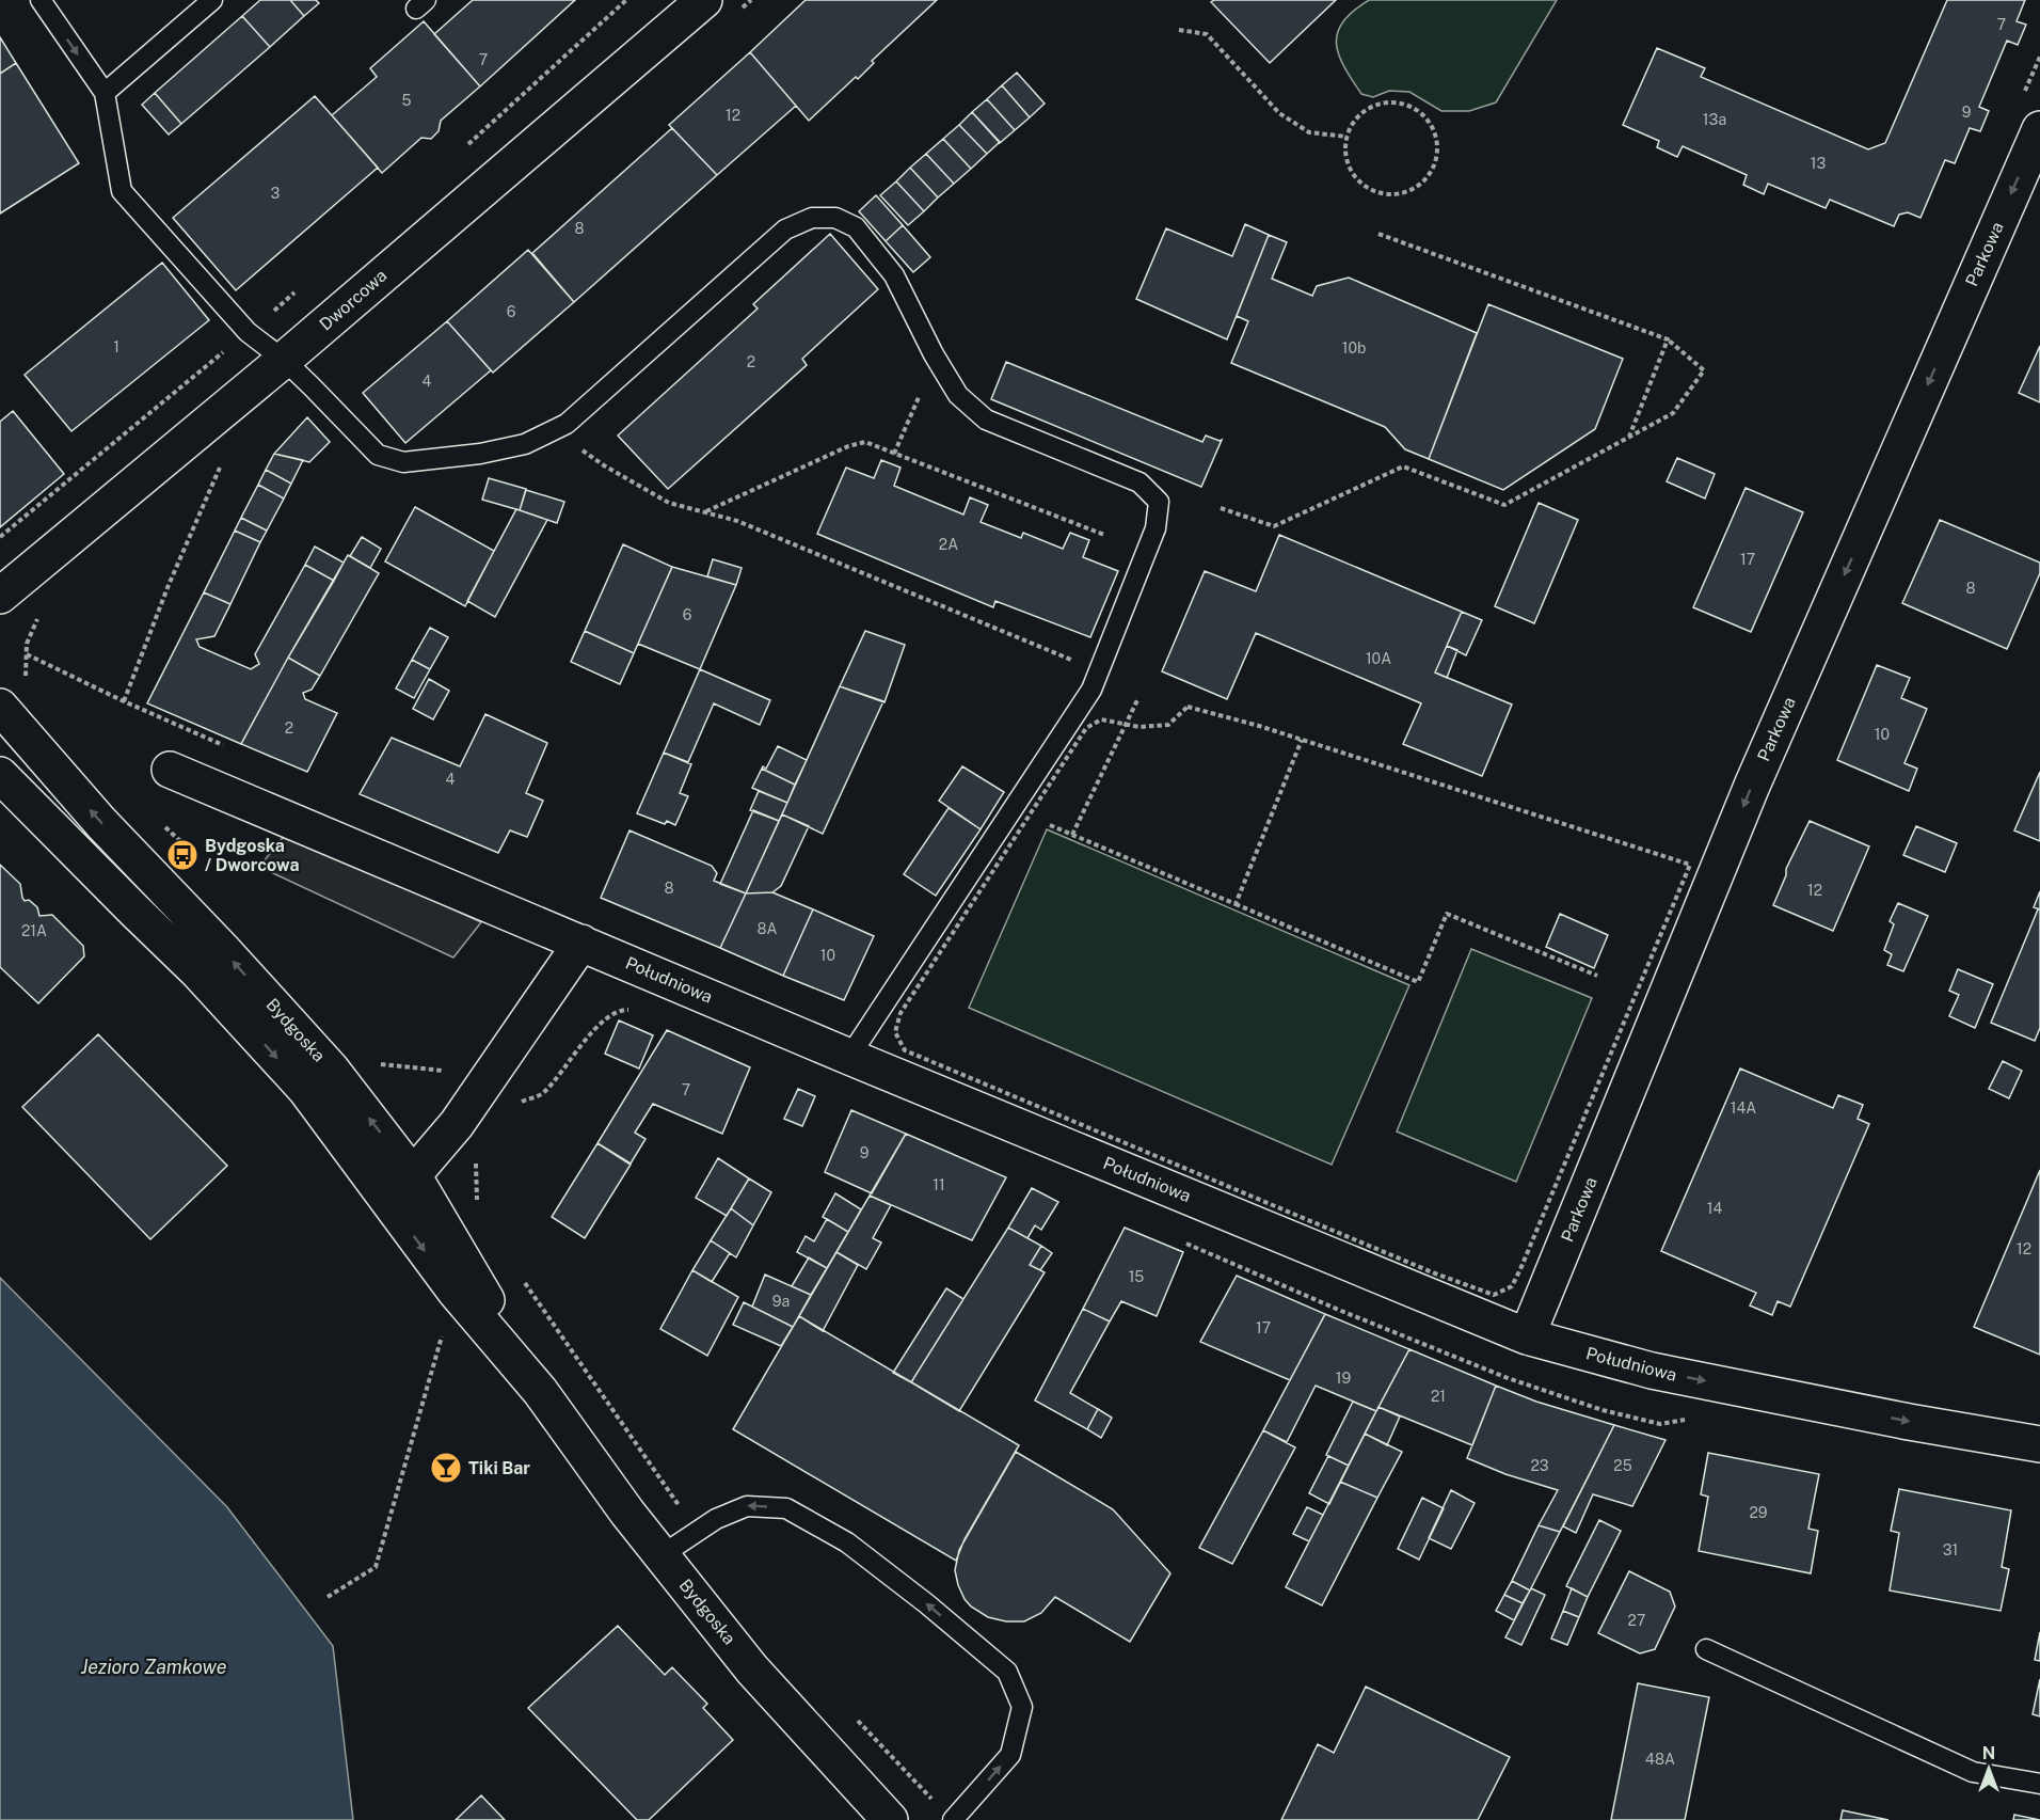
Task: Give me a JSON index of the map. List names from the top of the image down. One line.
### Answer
{"streets":{"street":["Parkowa","Dworcowa","Południowa","Bydgoska"]},"crossings":[["Parkowa","Południowa"]],"one_way":["Parkowa"],"water":["Jezioro Zamkowe"],"places":{"bus stop":["Bydgoska / Dworcowa"],"bar":["Tiki Bar"]},"house_numbers":["7","7","5","9","12","13a","13","3","8","6","1","10b","2","4","2A","17","8","6","10A","2","10","4","8","12","8A","21A","10","7","14A","9","11","14","12","15","9a","17","19","21","23","25","29","31","27","48A"],"north":"top"}
